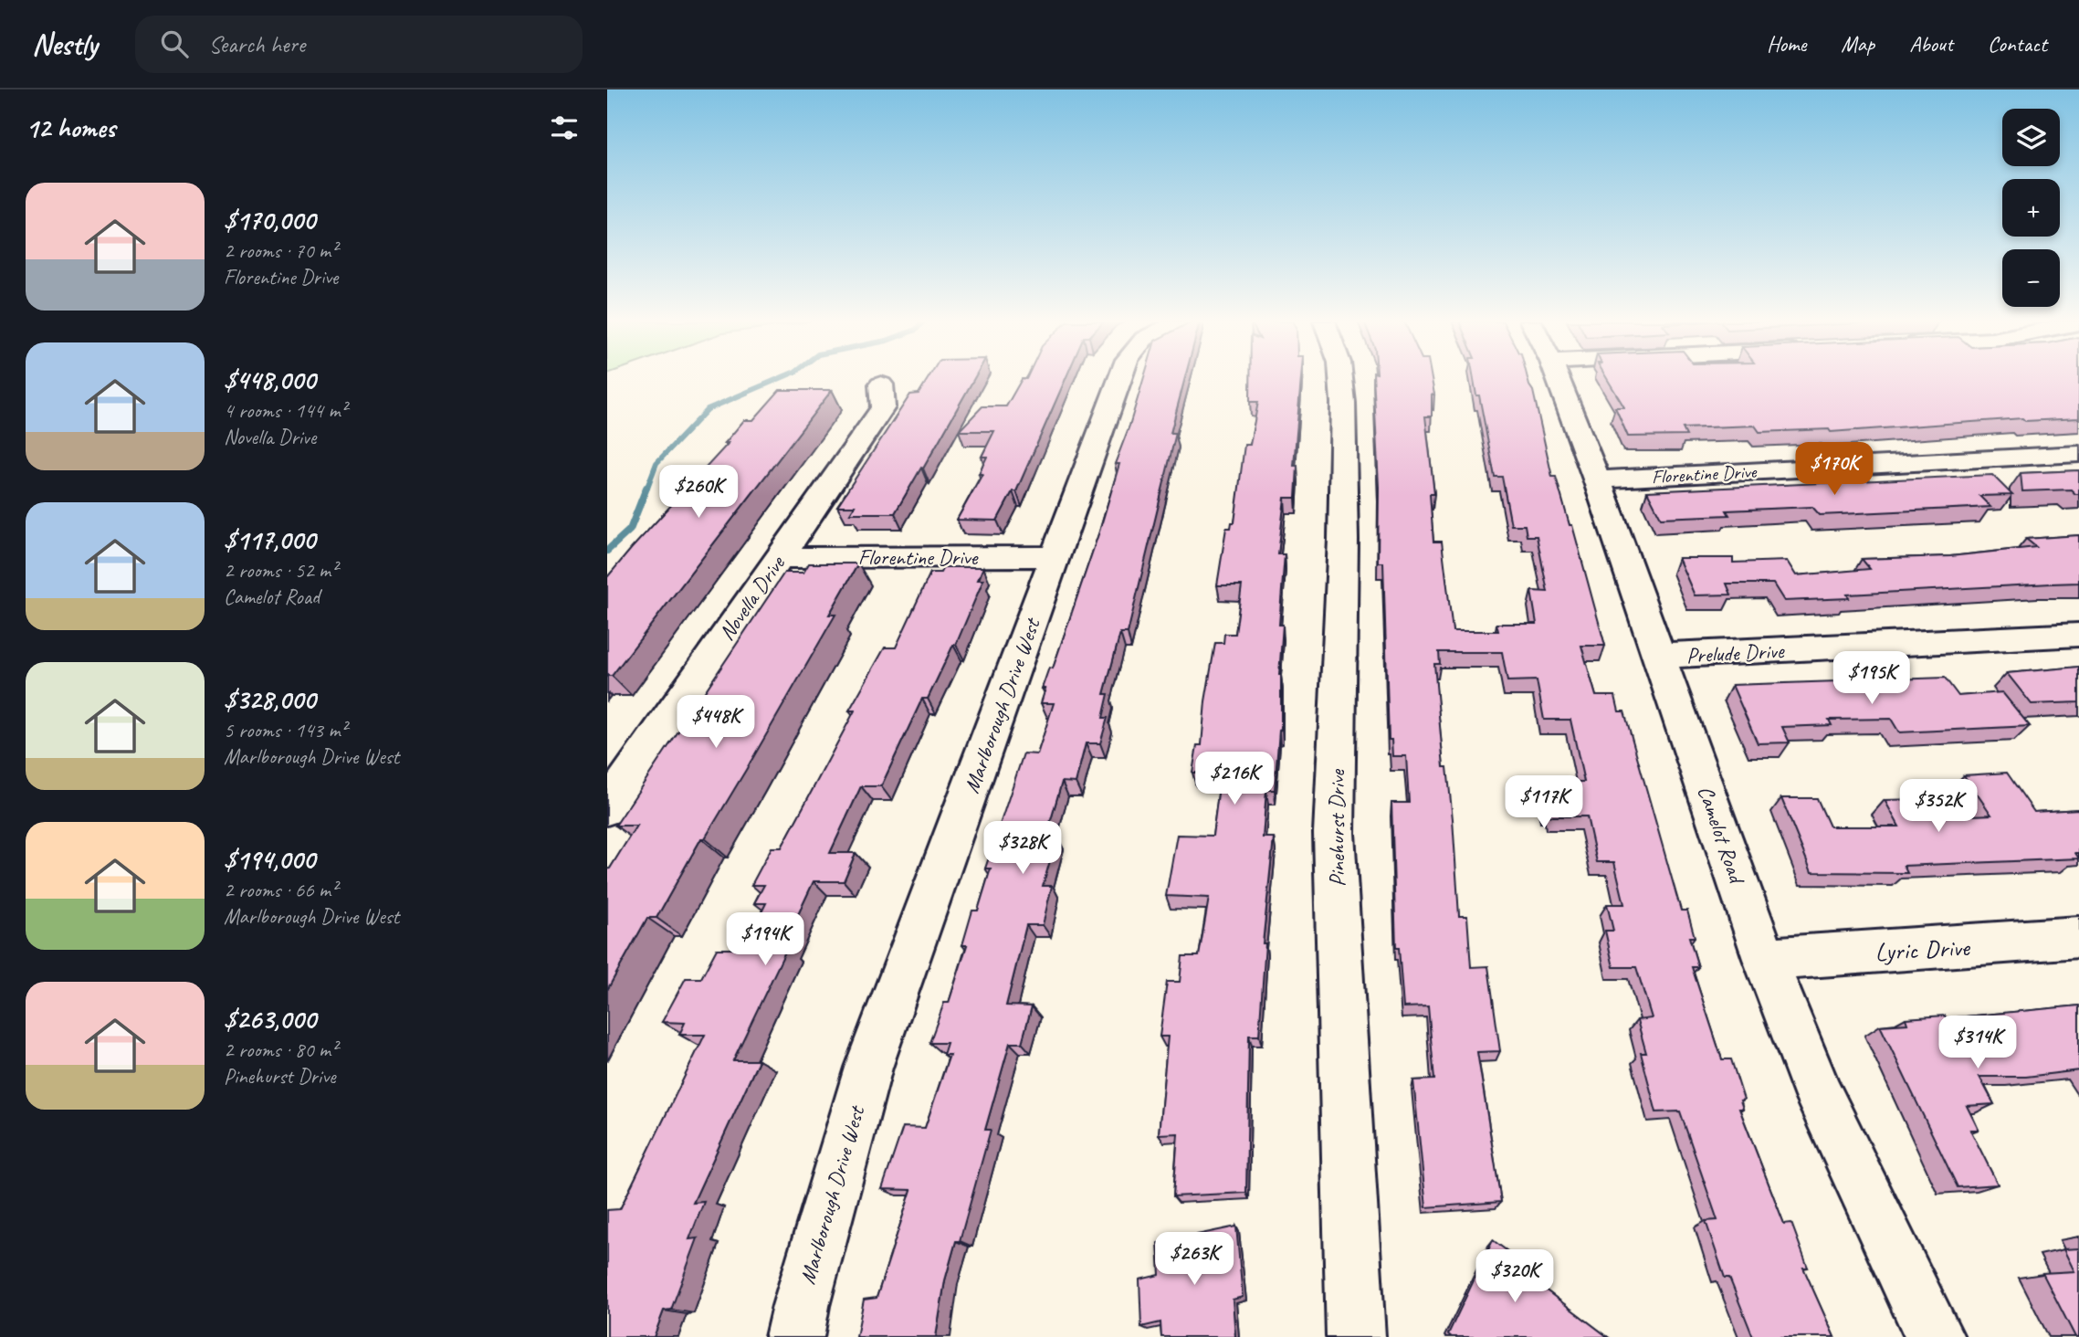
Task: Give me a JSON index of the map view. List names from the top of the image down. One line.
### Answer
{"streets":{"street":["Florentine Drive","Novella Drive","Prelude Drive","Marlborough Drive West","Pinehurst Drive","Camelot Road","Lyric Drive"]},"crossings":[["Florentine Drive","Novella Drive"],["Florentine Drive","Marlborough Drive West"],["Florentine Drive","Camelot Road"],["Prelude Drive","Camelot Road"],["Camelot Road","Lyric Drive"]],"page":{"header":"Nestly","search":"Search here","nav":["Home","Map","About","Contact"],"heading":"12 homes","map_buttons":["+","−"],"list":[{"name":"$170,000","note":"2 rooms · 70 m² · Florentine Drive"},{"name":"$448,000","note":"4 rooms · 144 m² · Novella Drive"},{"name":"$117,000","note":"2 rooms · 52 m² · Camelot Road"},{"name":"$328,000","note":"5 rooms · 143 m² · Marlborough Drive West"},{"name":"$194,000","note":"2 rooms · 66 m² · Marlborough Drive West"},{"name":"$263,000","note":"2 rooms · 80 m² · Pinehurst Drive"}],"price":["$170K","$260K","$195K","$448K","$216K","$117K","$352K","$328K","$194K","$314K","$263K","$320K"]}}
